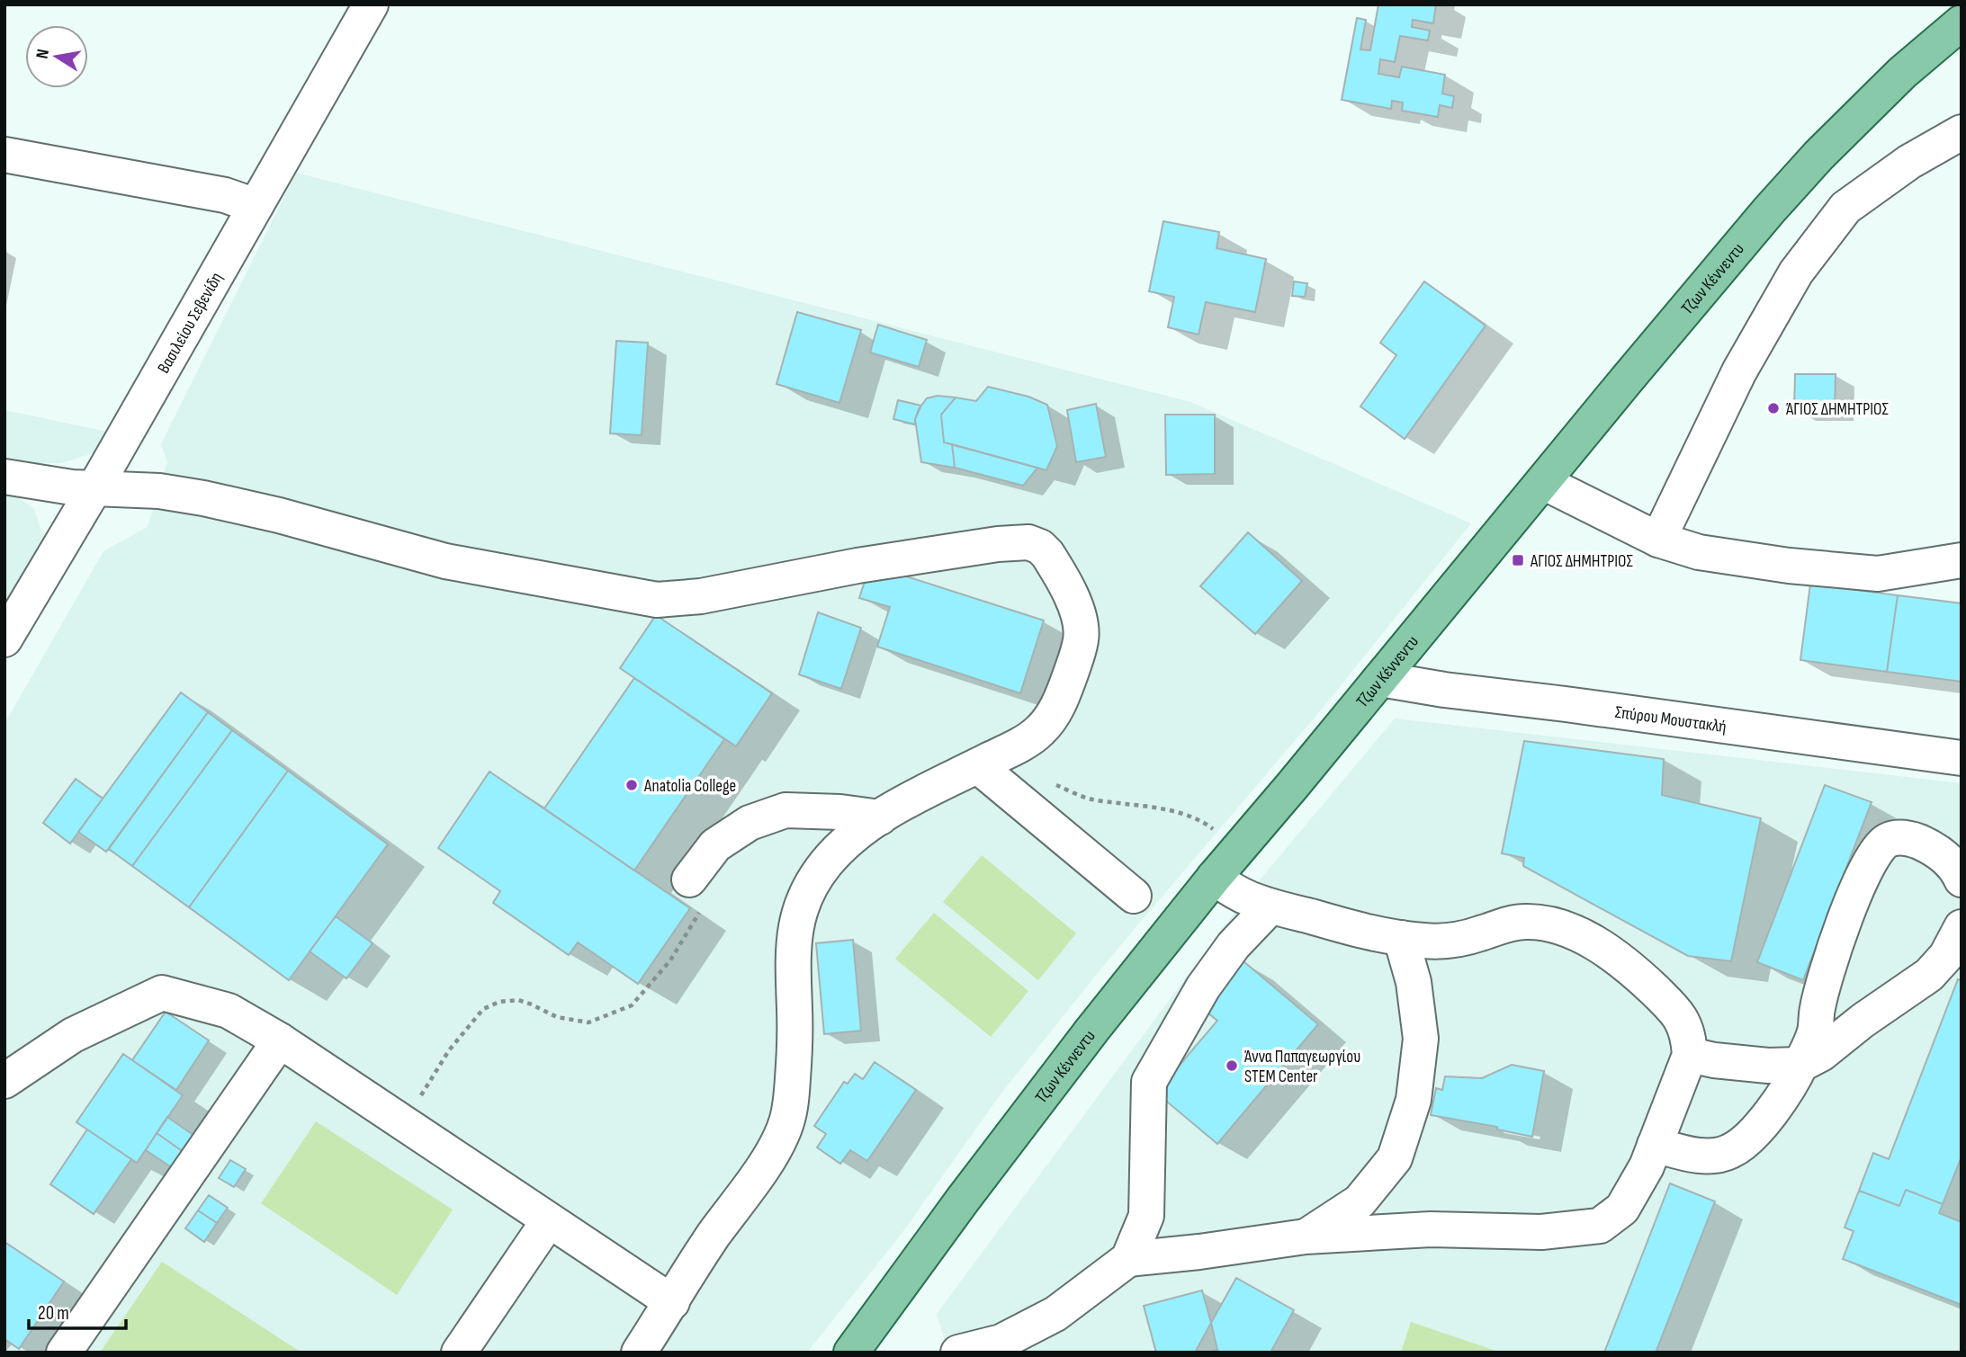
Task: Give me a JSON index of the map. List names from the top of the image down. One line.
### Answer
{"streets":{"main road":["Τζων Κέννεντυ"],"street":["Βασιλείου Σεβενίδη","Σπύρου Μουστακλή"]},"crossings":[["Τζων Κέννεντυ","Σπύρου Μουστακλή"]],"places":{"other":["ΆΓΙΟΣ ΔΗΜΗΤΡΙΟΣ","Anatolia College","Άννα Παπαγεωργίου STEM Center"],"transit":["ΑΓΙΟΣ ΔΗΜΗΤΡΙΟΣ"]},"scale_bar":"20 m","north":"left"}
